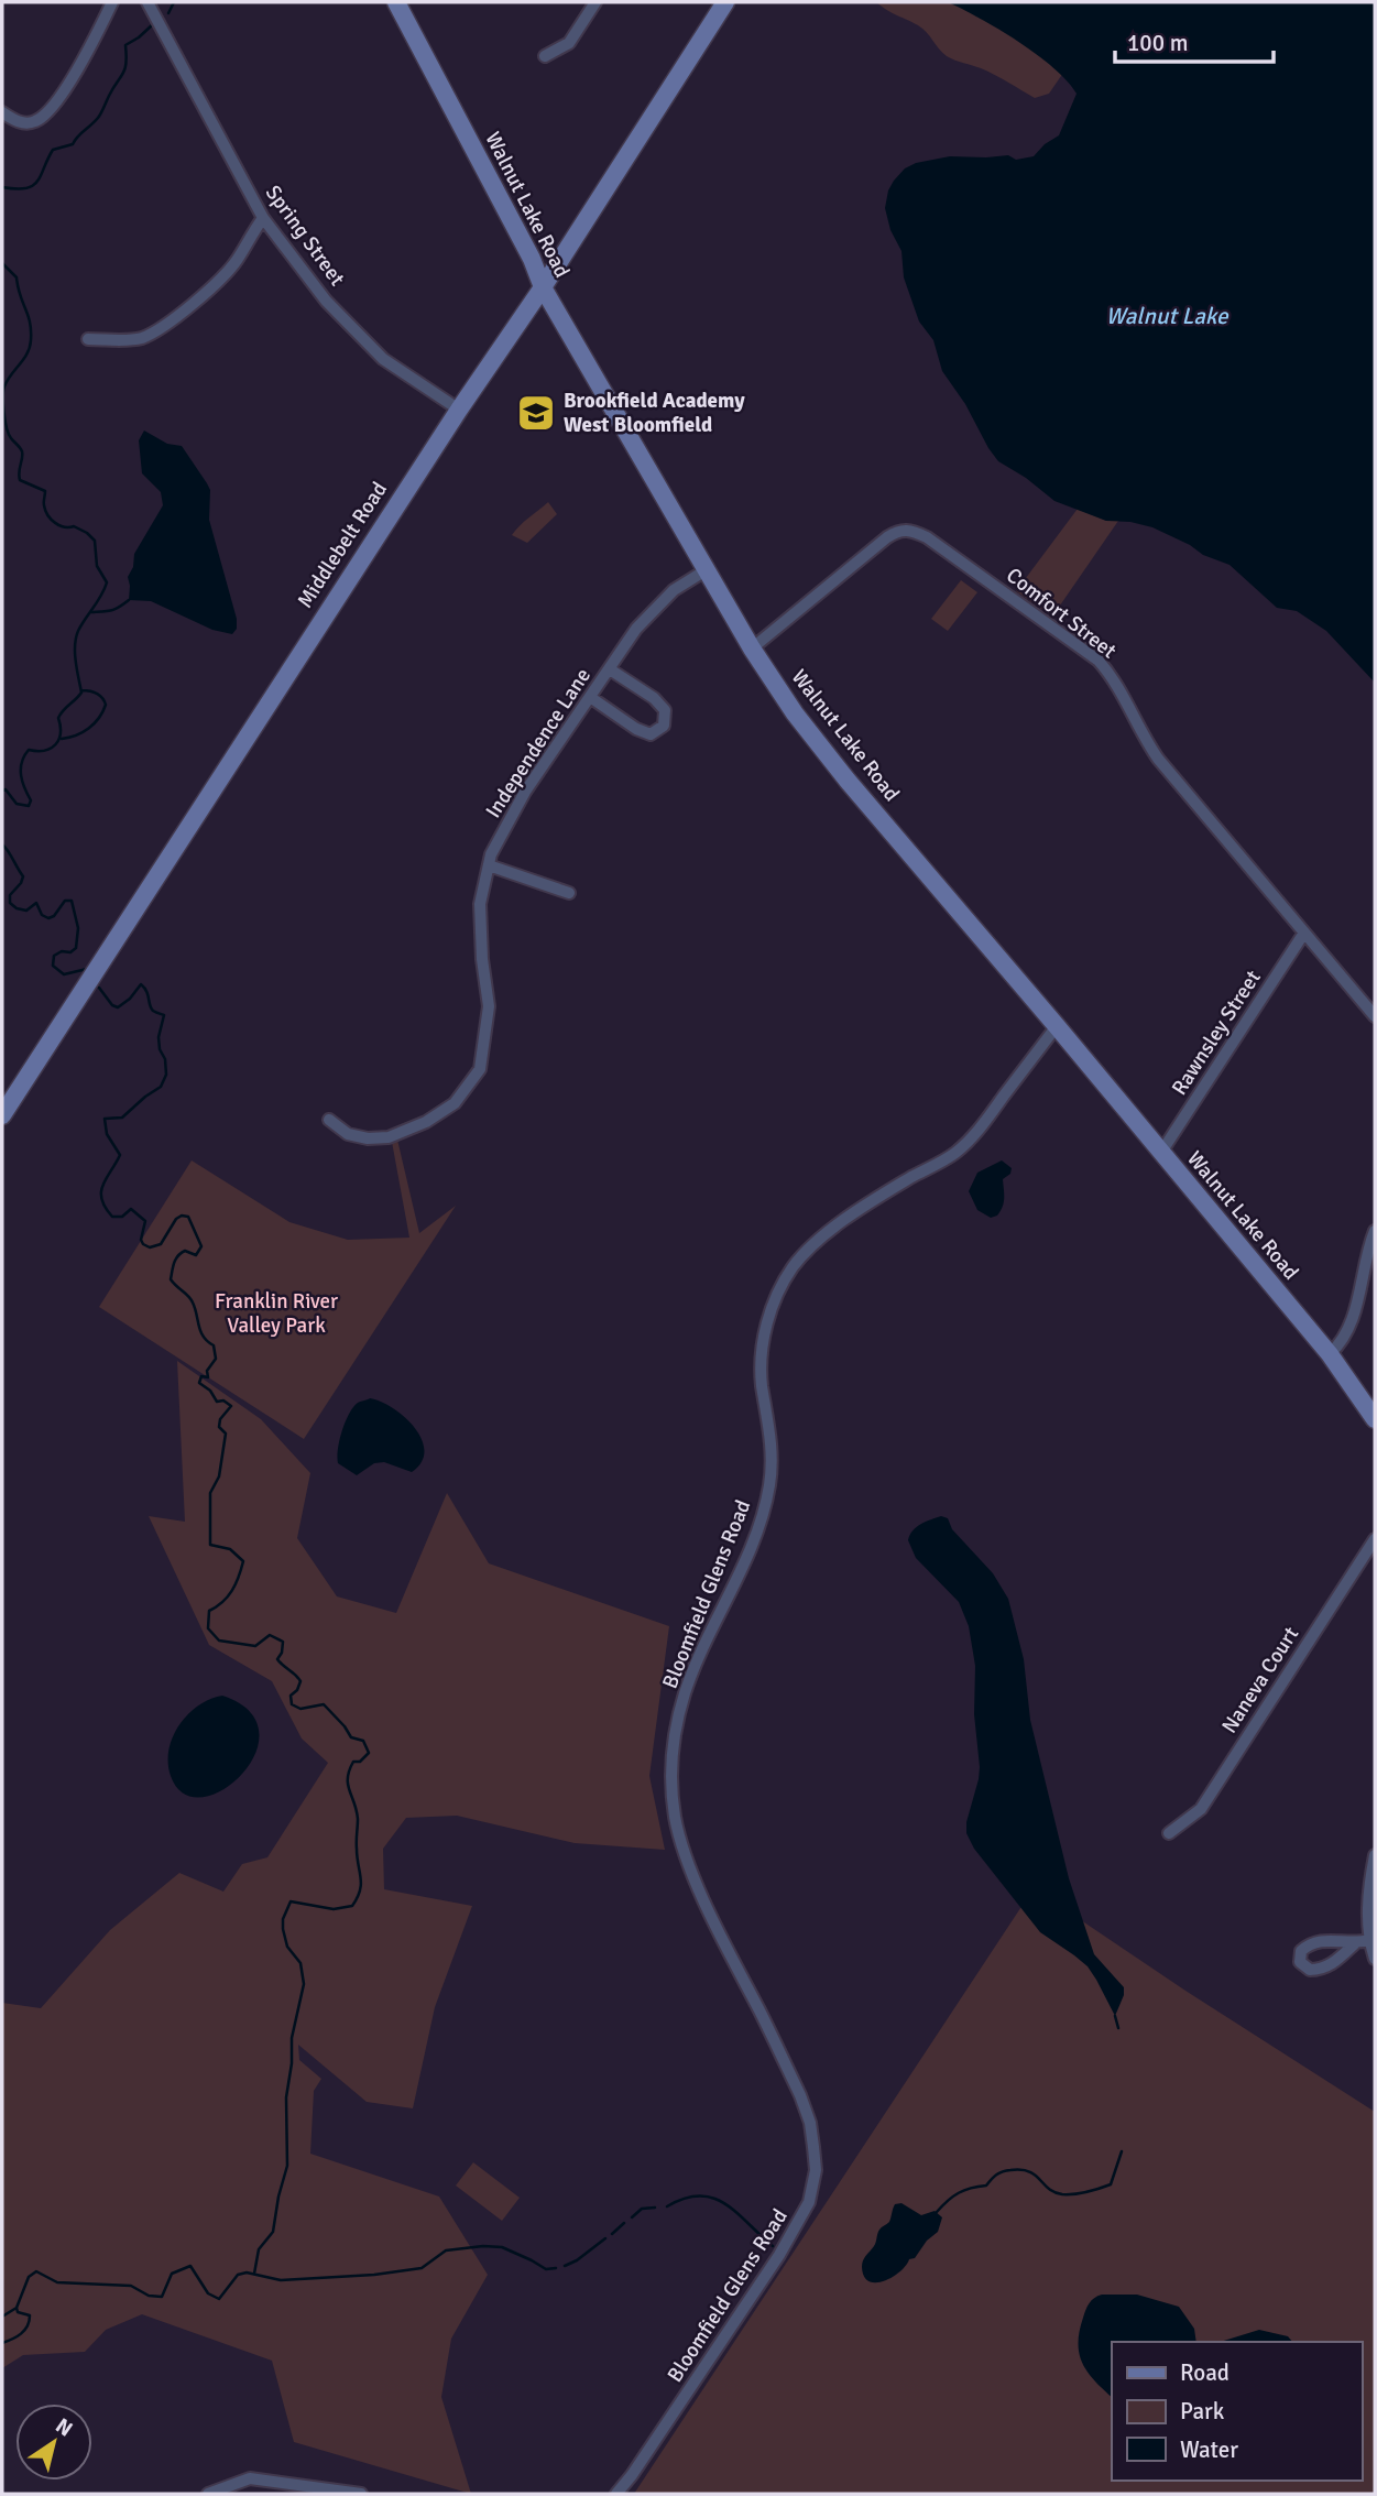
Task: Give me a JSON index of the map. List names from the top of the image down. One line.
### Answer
{"streets":{"street":["Walnut Lake Road","Spring Street","Middlebelt Road","Comfort Street","Independence Lane","Rawnsley Street","Bloomfield Glens Road","Naneva Court"]},"crossings":[["Walnut Lake Road","Middlebelt Road"],["Walnut Lake Road","Comfort Street"],["Walnut Lake Road","Independence Lane"],["Walnut Lake Road","Rawnsley Street"],["Walnut Lake Road","Bloomfield Glens Road"],["Spring Street","Middlebelt Road"],["Comfort Street","Rawnsley Street"]],"water":["Walnut Lake"],"parks":["Franklin River Valley Park"],"places":{"school or university":["Brookfield Academy West Bloomfield"]},"legend":["Road","Park","Water"],"scale_bar":"100 m","north":"top right"}
